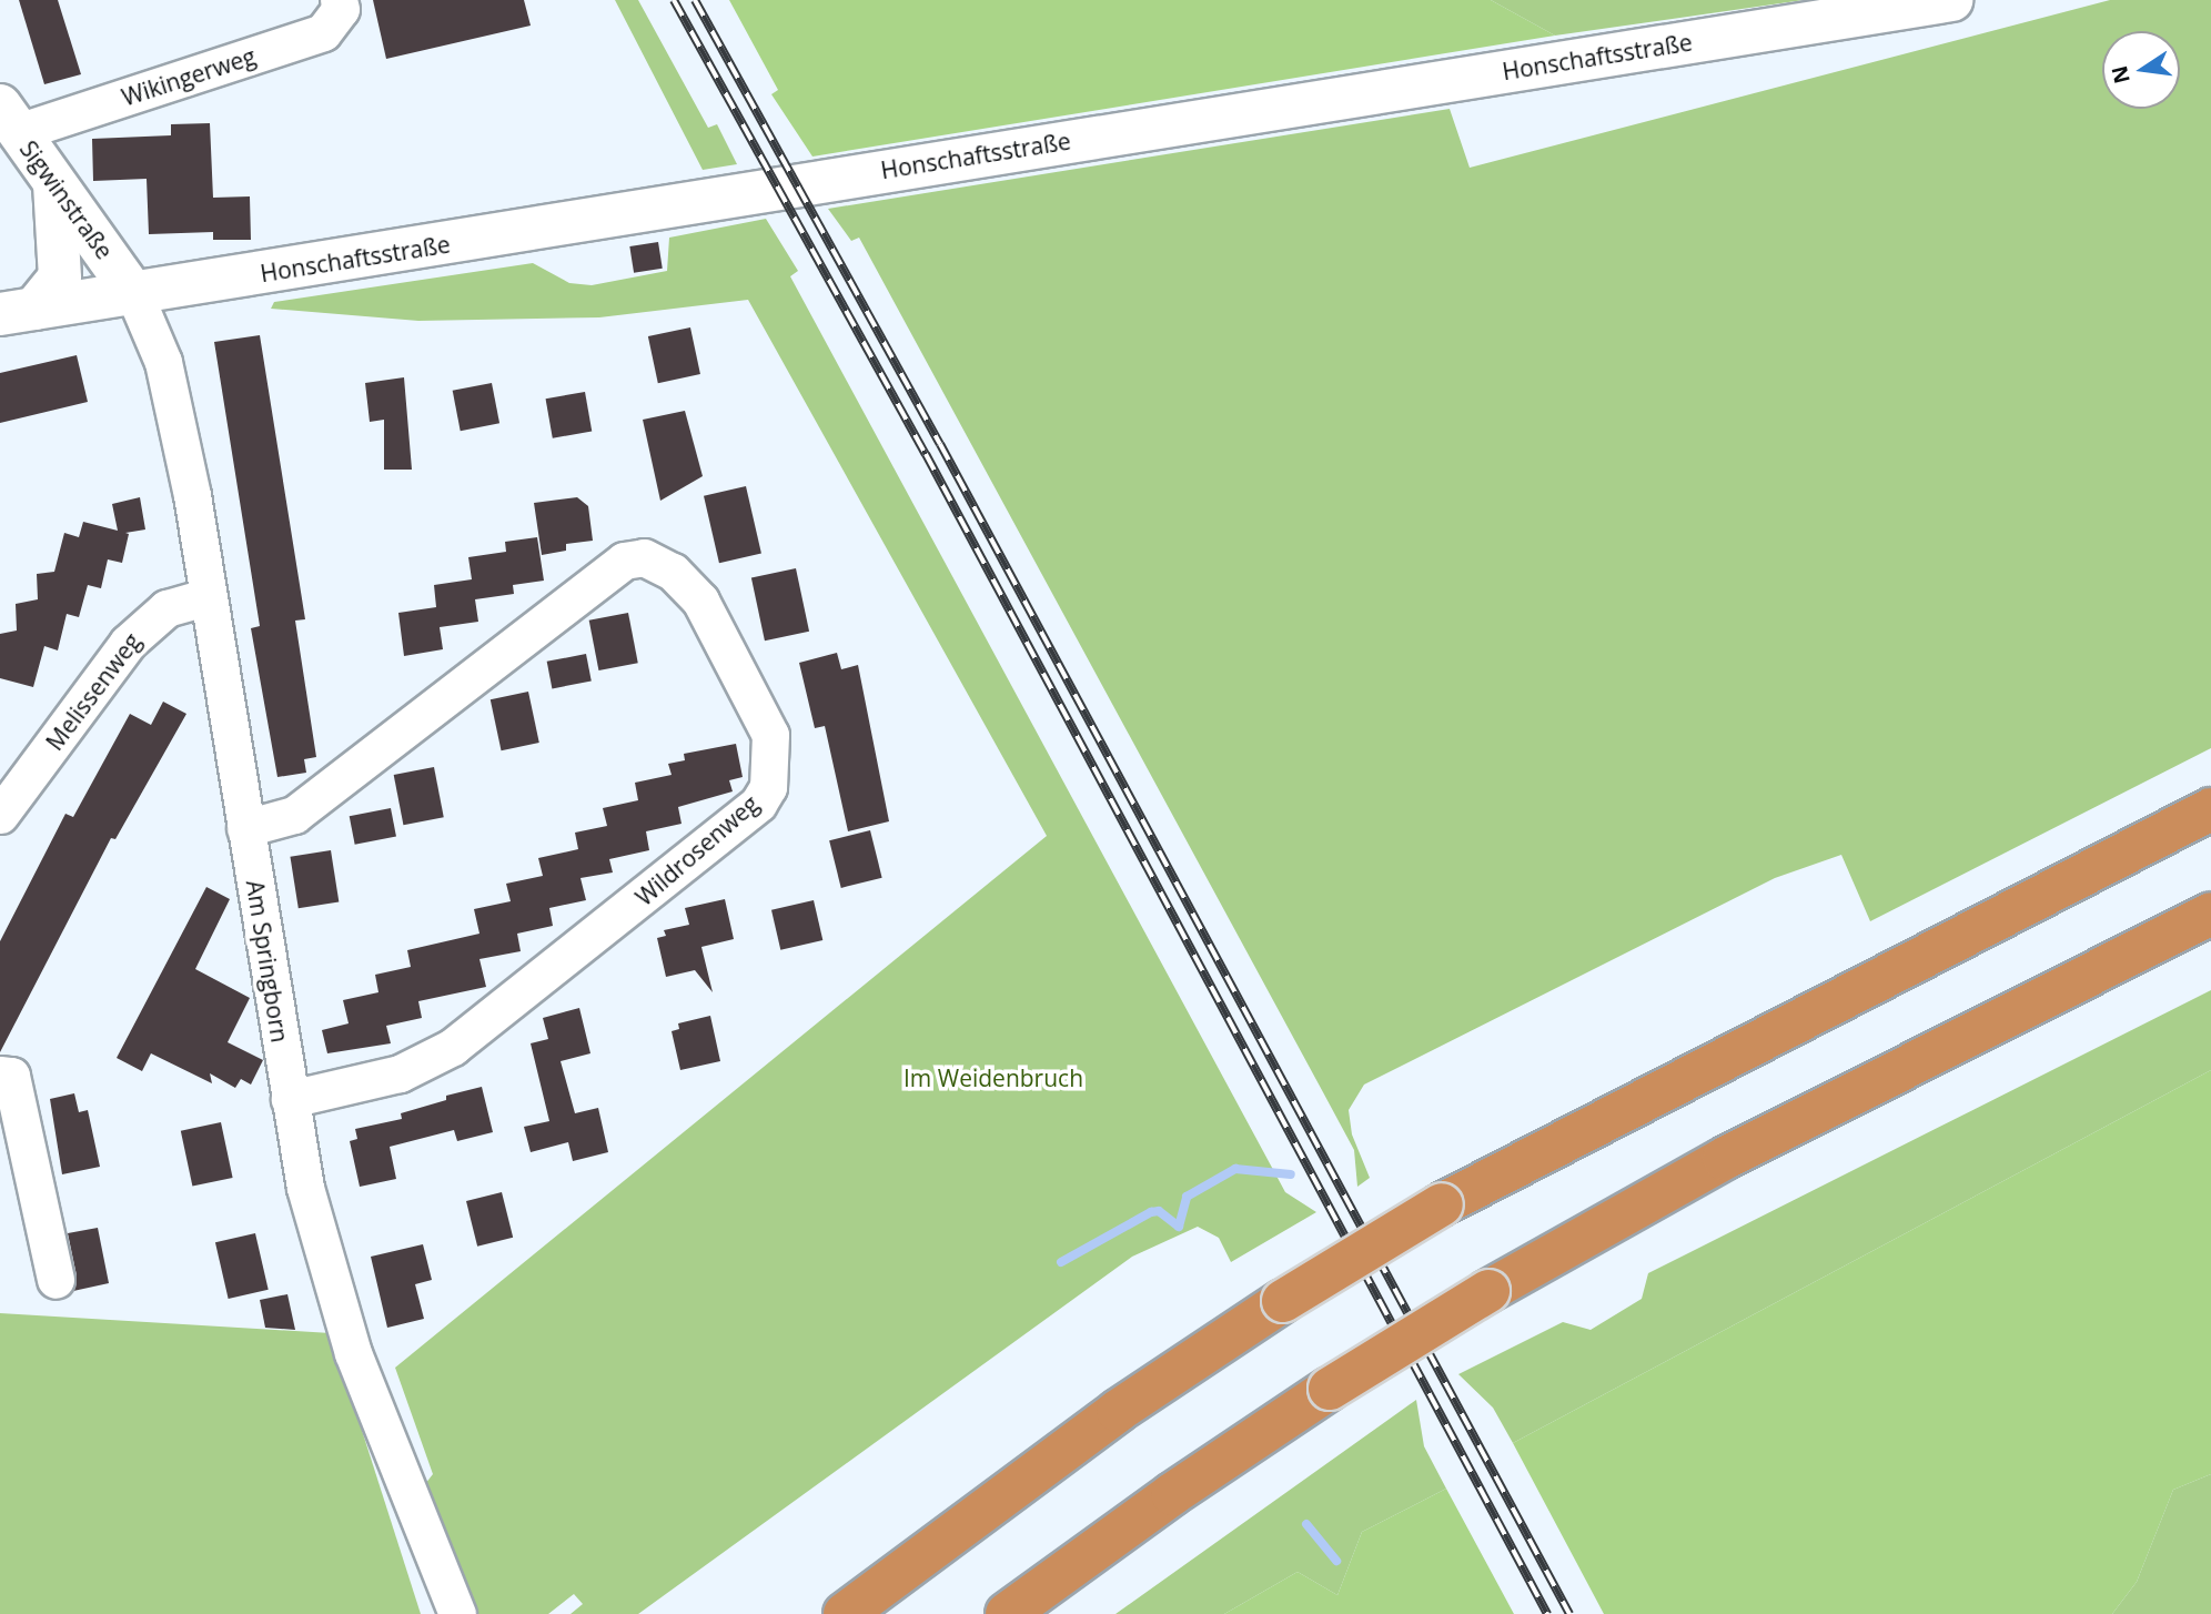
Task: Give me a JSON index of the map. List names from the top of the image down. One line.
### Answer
{"streets":{"street":["Honschaftsstraße","Wikingerweg","Sigwinstraße","Melissenweg","Wildrosenweg","Am Springborn"]},"crossings":[["Honschaftsstraße","Sigwinstraße"],["Honschaftsstraße","Am Springborn"],["Wikingerweg","Sigwinstraße"],["Sigwinstraße","Am Springborn"],["Melissenweg","Am Springborn"],["Wildrosenweg","Am Springborn"]],"parks":["Im Weidenbruch"],"north":"left"}
